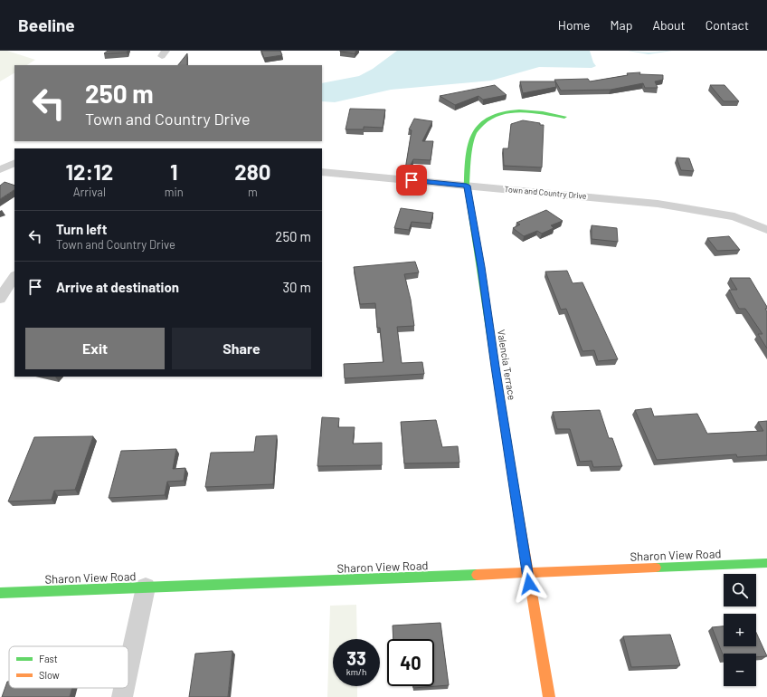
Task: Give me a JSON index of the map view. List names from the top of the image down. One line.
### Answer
{"streets":{"street":["Town and Country Drive","Valencia Terrace","Sharon View Road"]},"crossings":[["Town and Country Drive","Valencia Terrace"],["Valencia Terrace","Sharon View Road"]],"legend":["Fast","Slow"],"page":{"header":"Beeline","nav":["Home","Map","About","Contact"],"turn":["250 m","Town and Country Drive"],"eta":["12:12","Arrival","1","min","280","m"],"list":[{"name":"Turn left","note":"Town and Country Drive","value":"250 m"},{"name":"Arrive at destination","value":"30 m"}],"buttons":["Exit","Share"],"map_buttons":["+","−"],"speed":"33 km/h","limit":"40"}}
